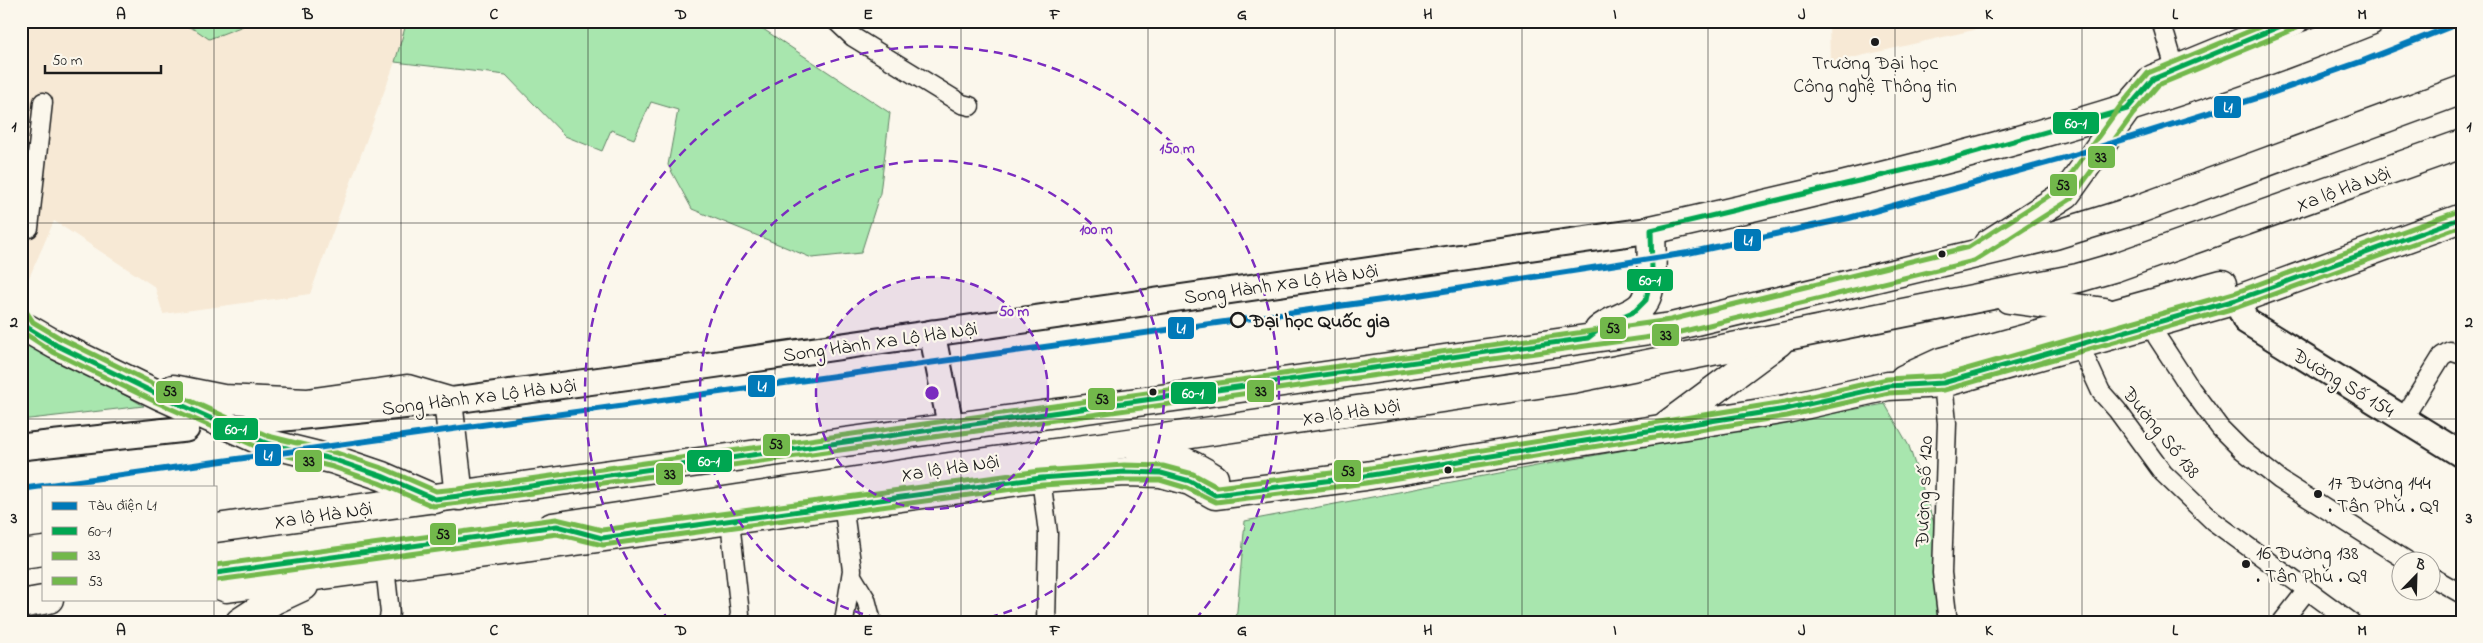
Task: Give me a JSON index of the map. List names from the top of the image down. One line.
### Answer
{"streets":{"highway":["Xa lộ Hà Nội"],"main road":["Song Hành Xa Lộ Hà Nội","Đường Số 154"],"street":["Đường Số 138","Đường số 120"]},"crossings":[["Xa lộ Hà Nội","Song Hành Xa Lộ Hà Nội"],["Xa lộ Hà Nội","Đường Số 154"],["Xa lộ Hà Nội","Đường Số 138"],["Xa lộ Hà Nội","Đường số 120"]],"places":["Trường Đại học Công nghệ Thông tin","Đại học Quốc gia","17 Đường 144 . Tân Phú . Q9","16 Đường 138 . Tân Phú . Q9"],"lines":["transit line 60-1","transit line 53","metro line L1","transit line 33"],"legend":["Tàu điện L1","60-1","33","53"],"scale_bar":"50 m","north":"top right","grid":{"columns":["A","B","C","D","E","F","G","H","I","J","K","L","M"],"rows":["1","2","3"]},"rings":["150 m","100 m","50 m"]}
